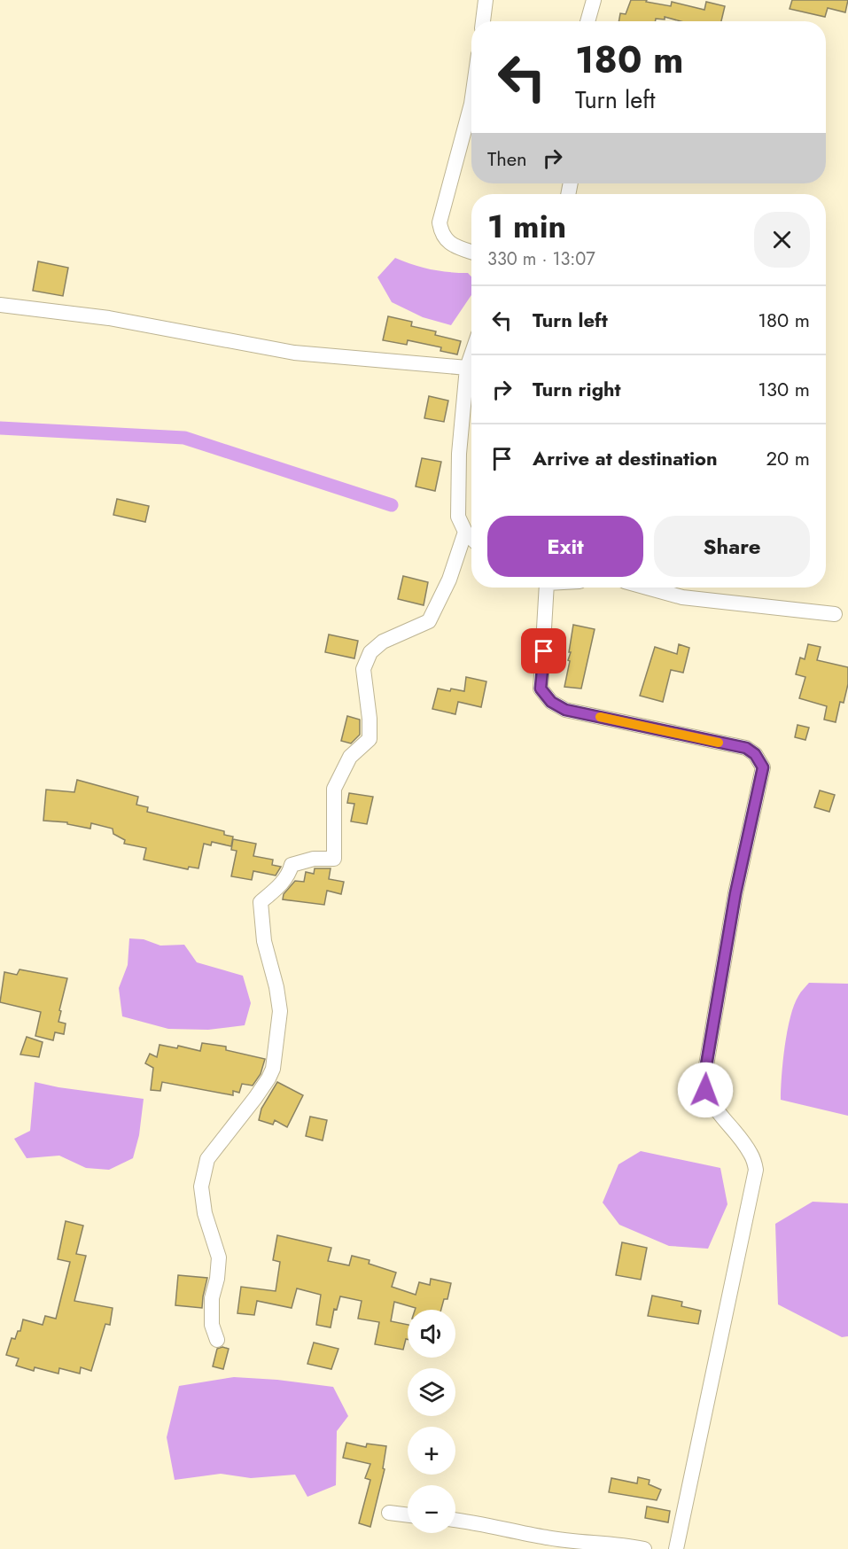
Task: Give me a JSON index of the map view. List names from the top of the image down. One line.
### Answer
{"page":{"turn":["180 m","Turn left"],"then":"Then","heading":["1 min","330 m · 13:07"],"list":[{"name":"Turn left","value":"180 m"},{"name":"Turn right","value":"130 m"},{"name":"Arrive at destination","value":"20 m"}],"buttons":["Exit","Share"],"map_buttons":["+","−"]}}
